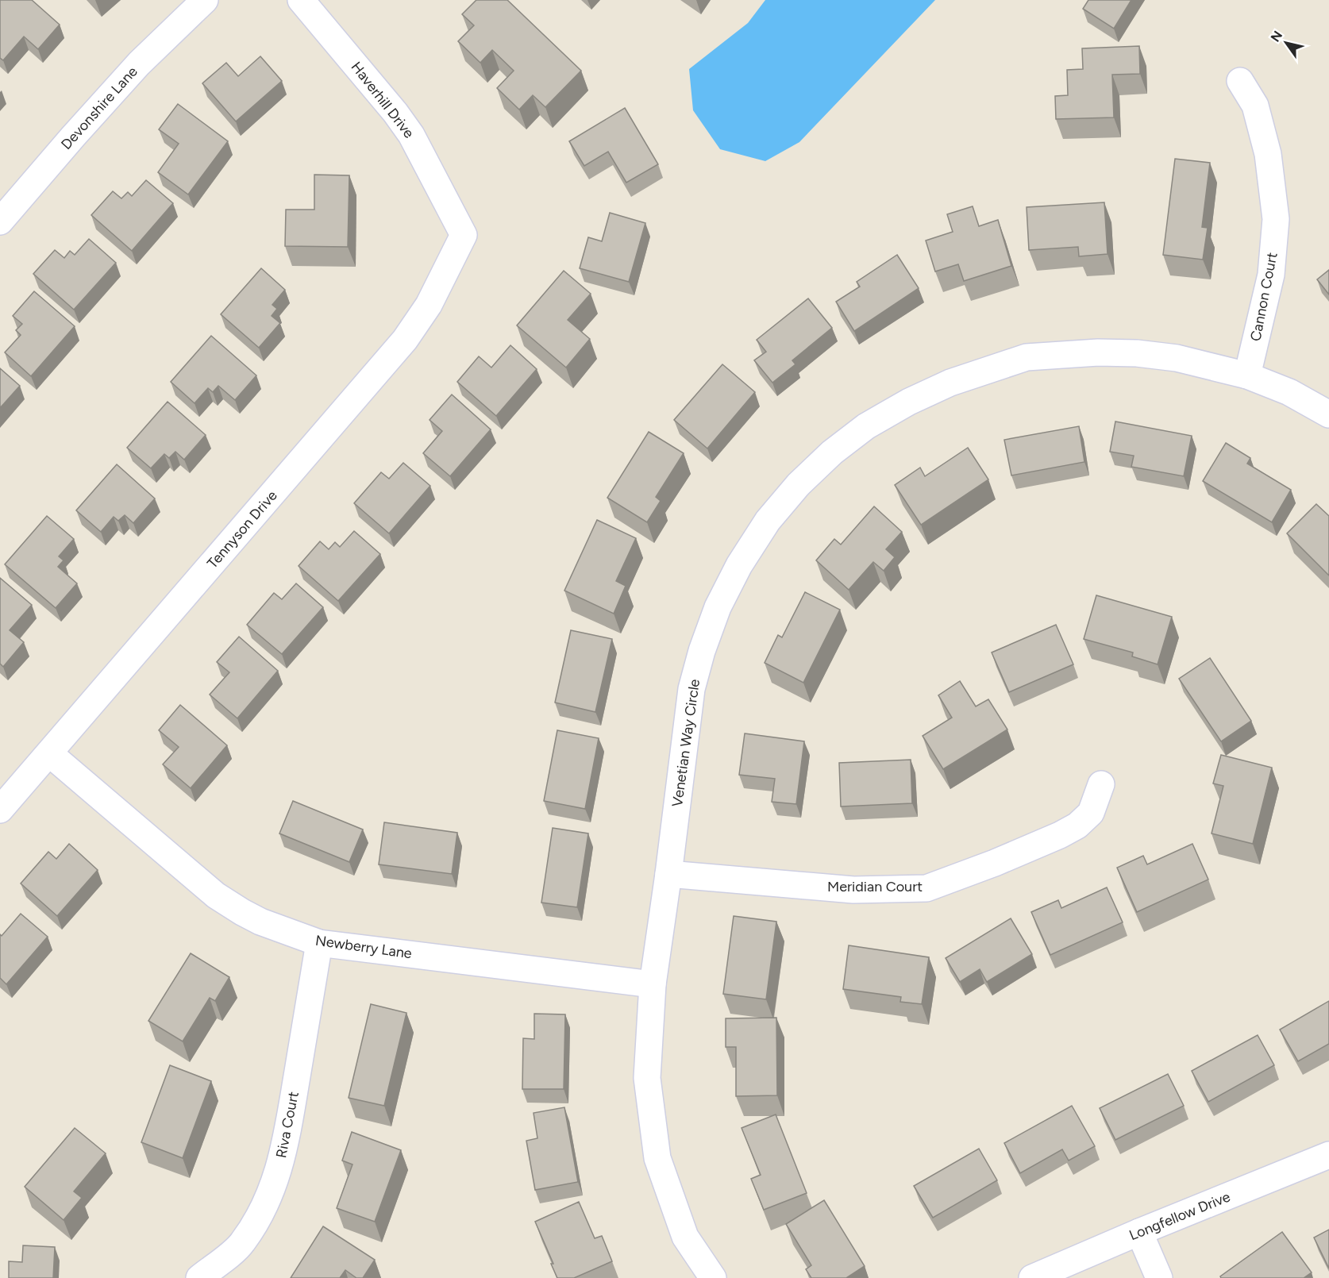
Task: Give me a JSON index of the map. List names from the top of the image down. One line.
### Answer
{"streets":{"street":["Haverhill Drive","Devonshire Lane","Cannon Court","Tennyson Drive","Venetian Way Circle","Meridian Court","Newberry Lane","Riva Court","Longfellow Drive"]},"crossings":[["Haverhill Drive","Tennyson Drive"],["Cannon Court","Venetian Way Circle"],["Tennyson Drive","Newberry Lane"],["Venetian Way Circle","Meridian Court"],["Venetian Way Circle","Newberry Lane"],["Newberry Lane","Riva Court"]],"north":"top left"}
